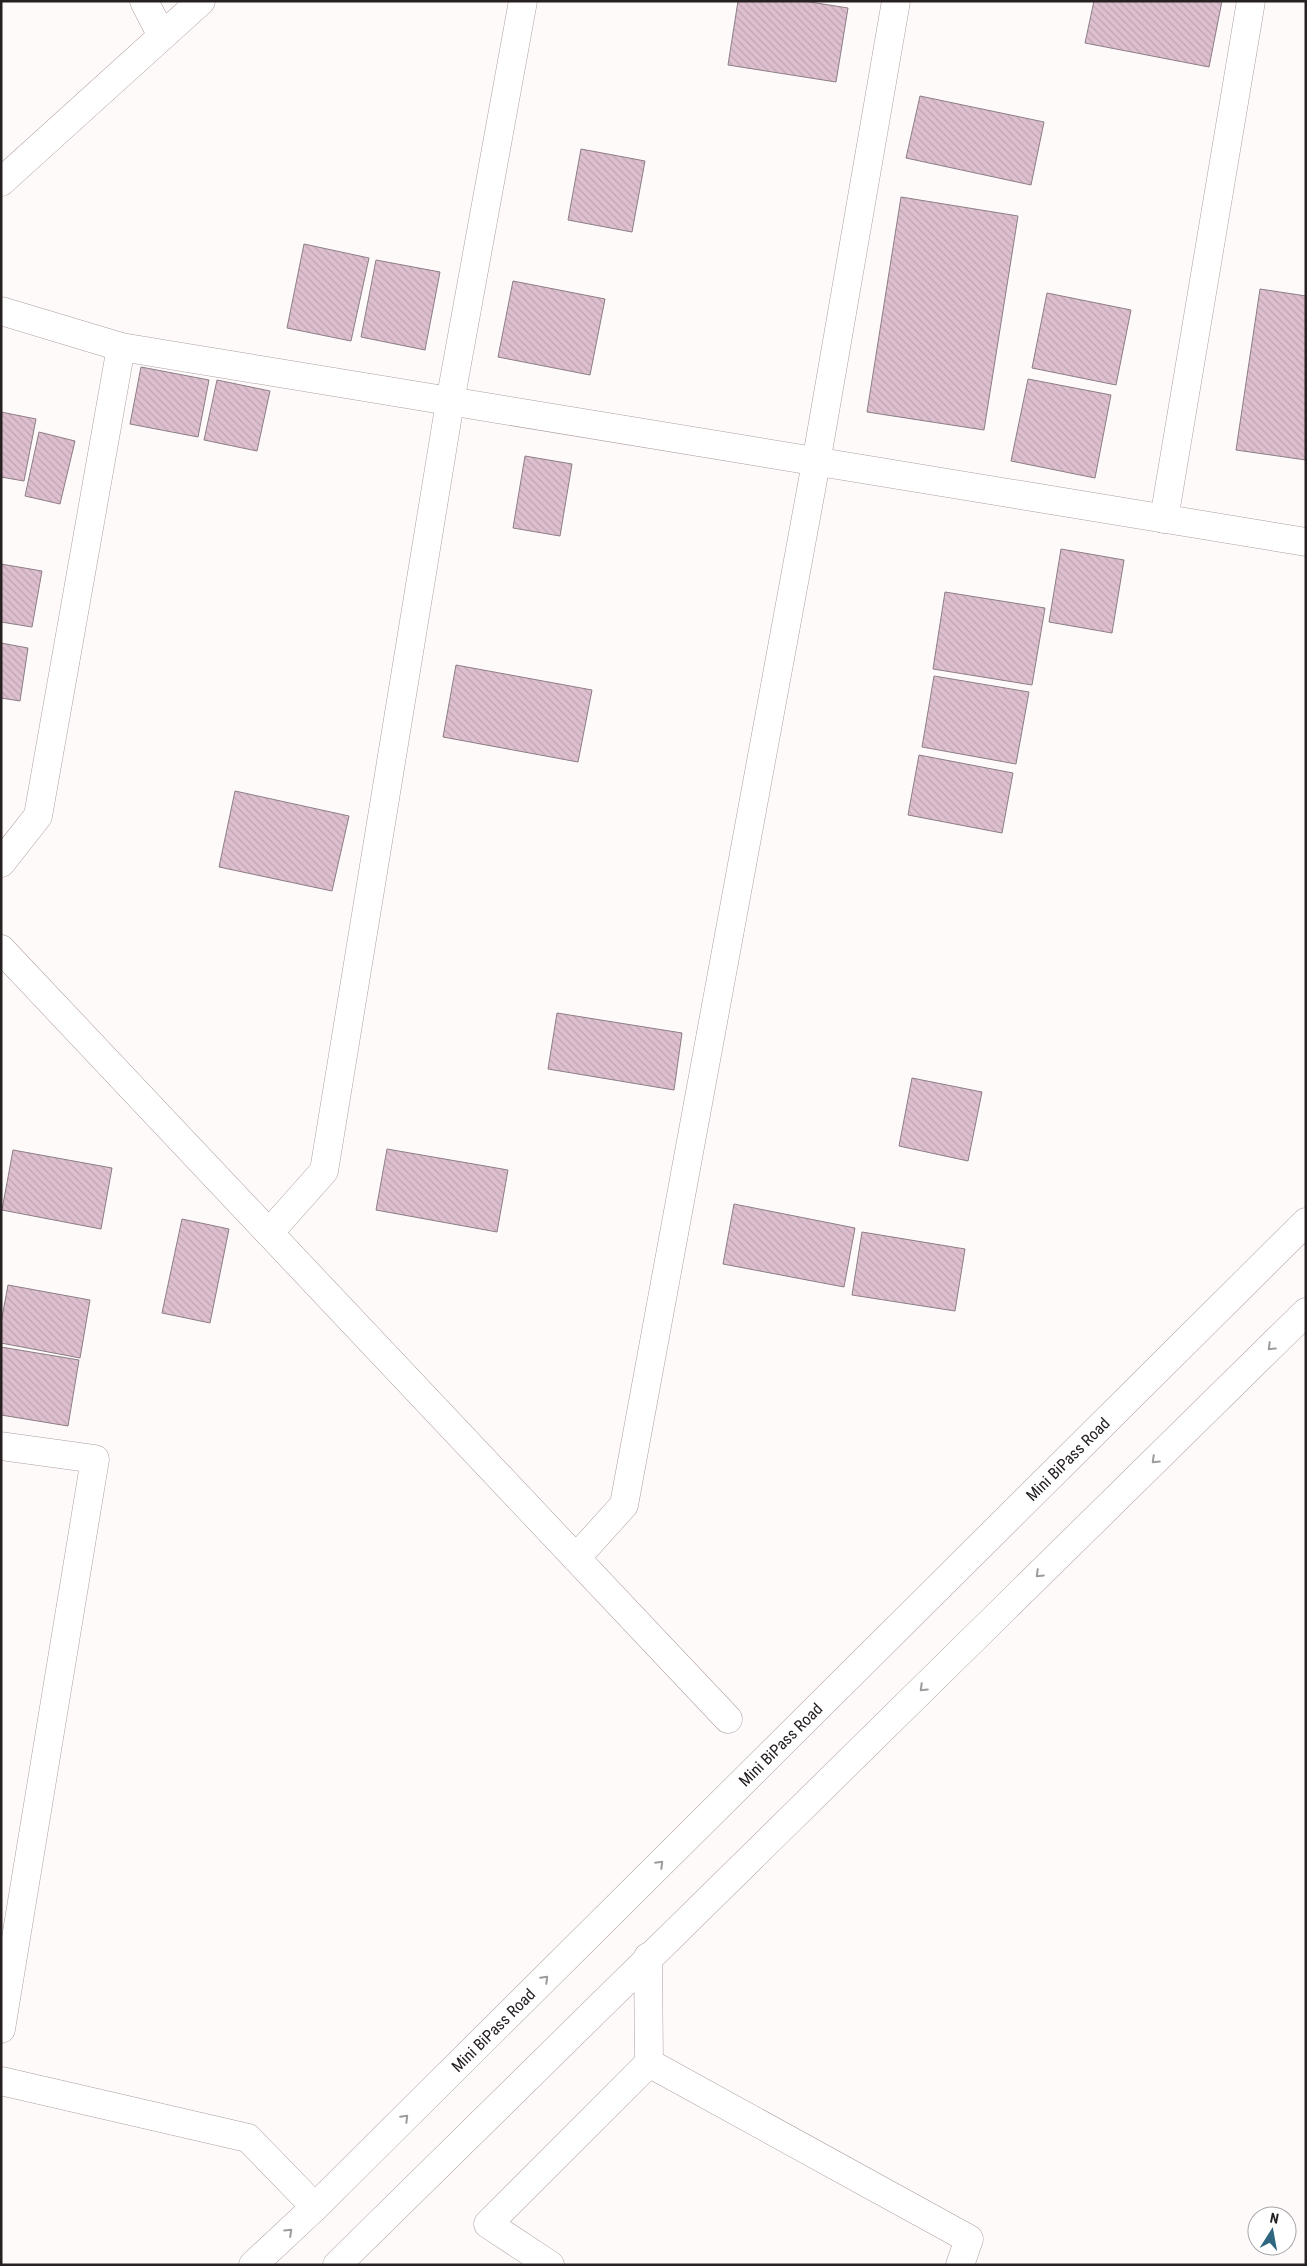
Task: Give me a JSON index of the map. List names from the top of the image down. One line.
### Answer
{"streets":{"street":["Mini BiPass Road"]},"north":"top"}
